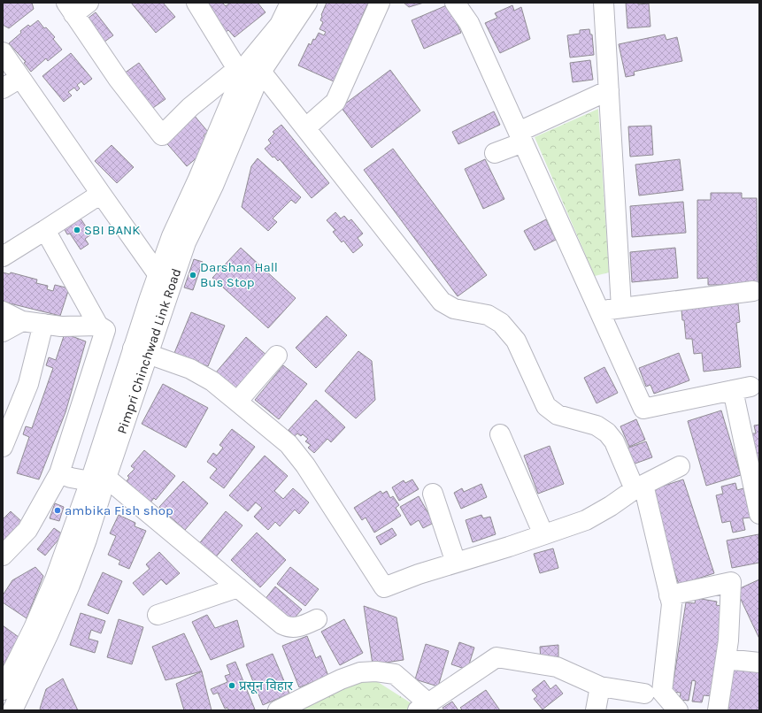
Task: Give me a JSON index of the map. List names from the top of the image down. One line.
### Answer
{"streets":{"street":["Pimpri Chinchwad Link Road"]},"places":["SBI BANK","Darshan Hall Bus Stop","ambika Fish shop","प्रसून विहार"]}
